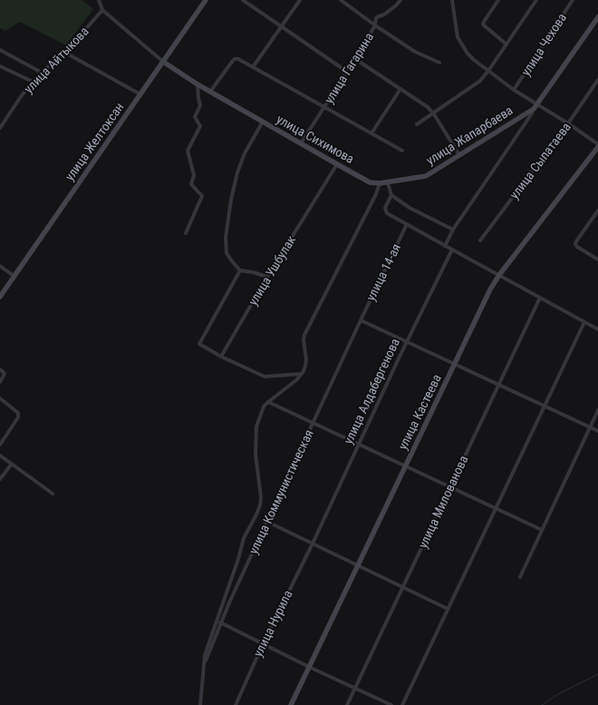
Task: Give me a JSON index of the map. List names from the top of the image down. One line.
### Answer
{"streets":{"street":["улица Чехова","улица Айтыкова","улица Гагарина","улица Жапарбаева","улица Сихимова","улица Желтоксан","улица Сыпатаева","улица Ушбулак","улица 14-ая","улица Алдабергенова","улица Кастеева","улица Коммунистическая","улица Милованова","улица Нурила"]},"crossings":[["улица Гагарина","улица Сихимова"],["улица Жапарбаева","улица Сихимова"],["улица Сихимова","улица Желтоксан"],["улица Сихимова","улица Ушбулак"],["улица 14-ая","улица Коммунистическая"],["улица Алдабергенова","улица Нурила"]]}
